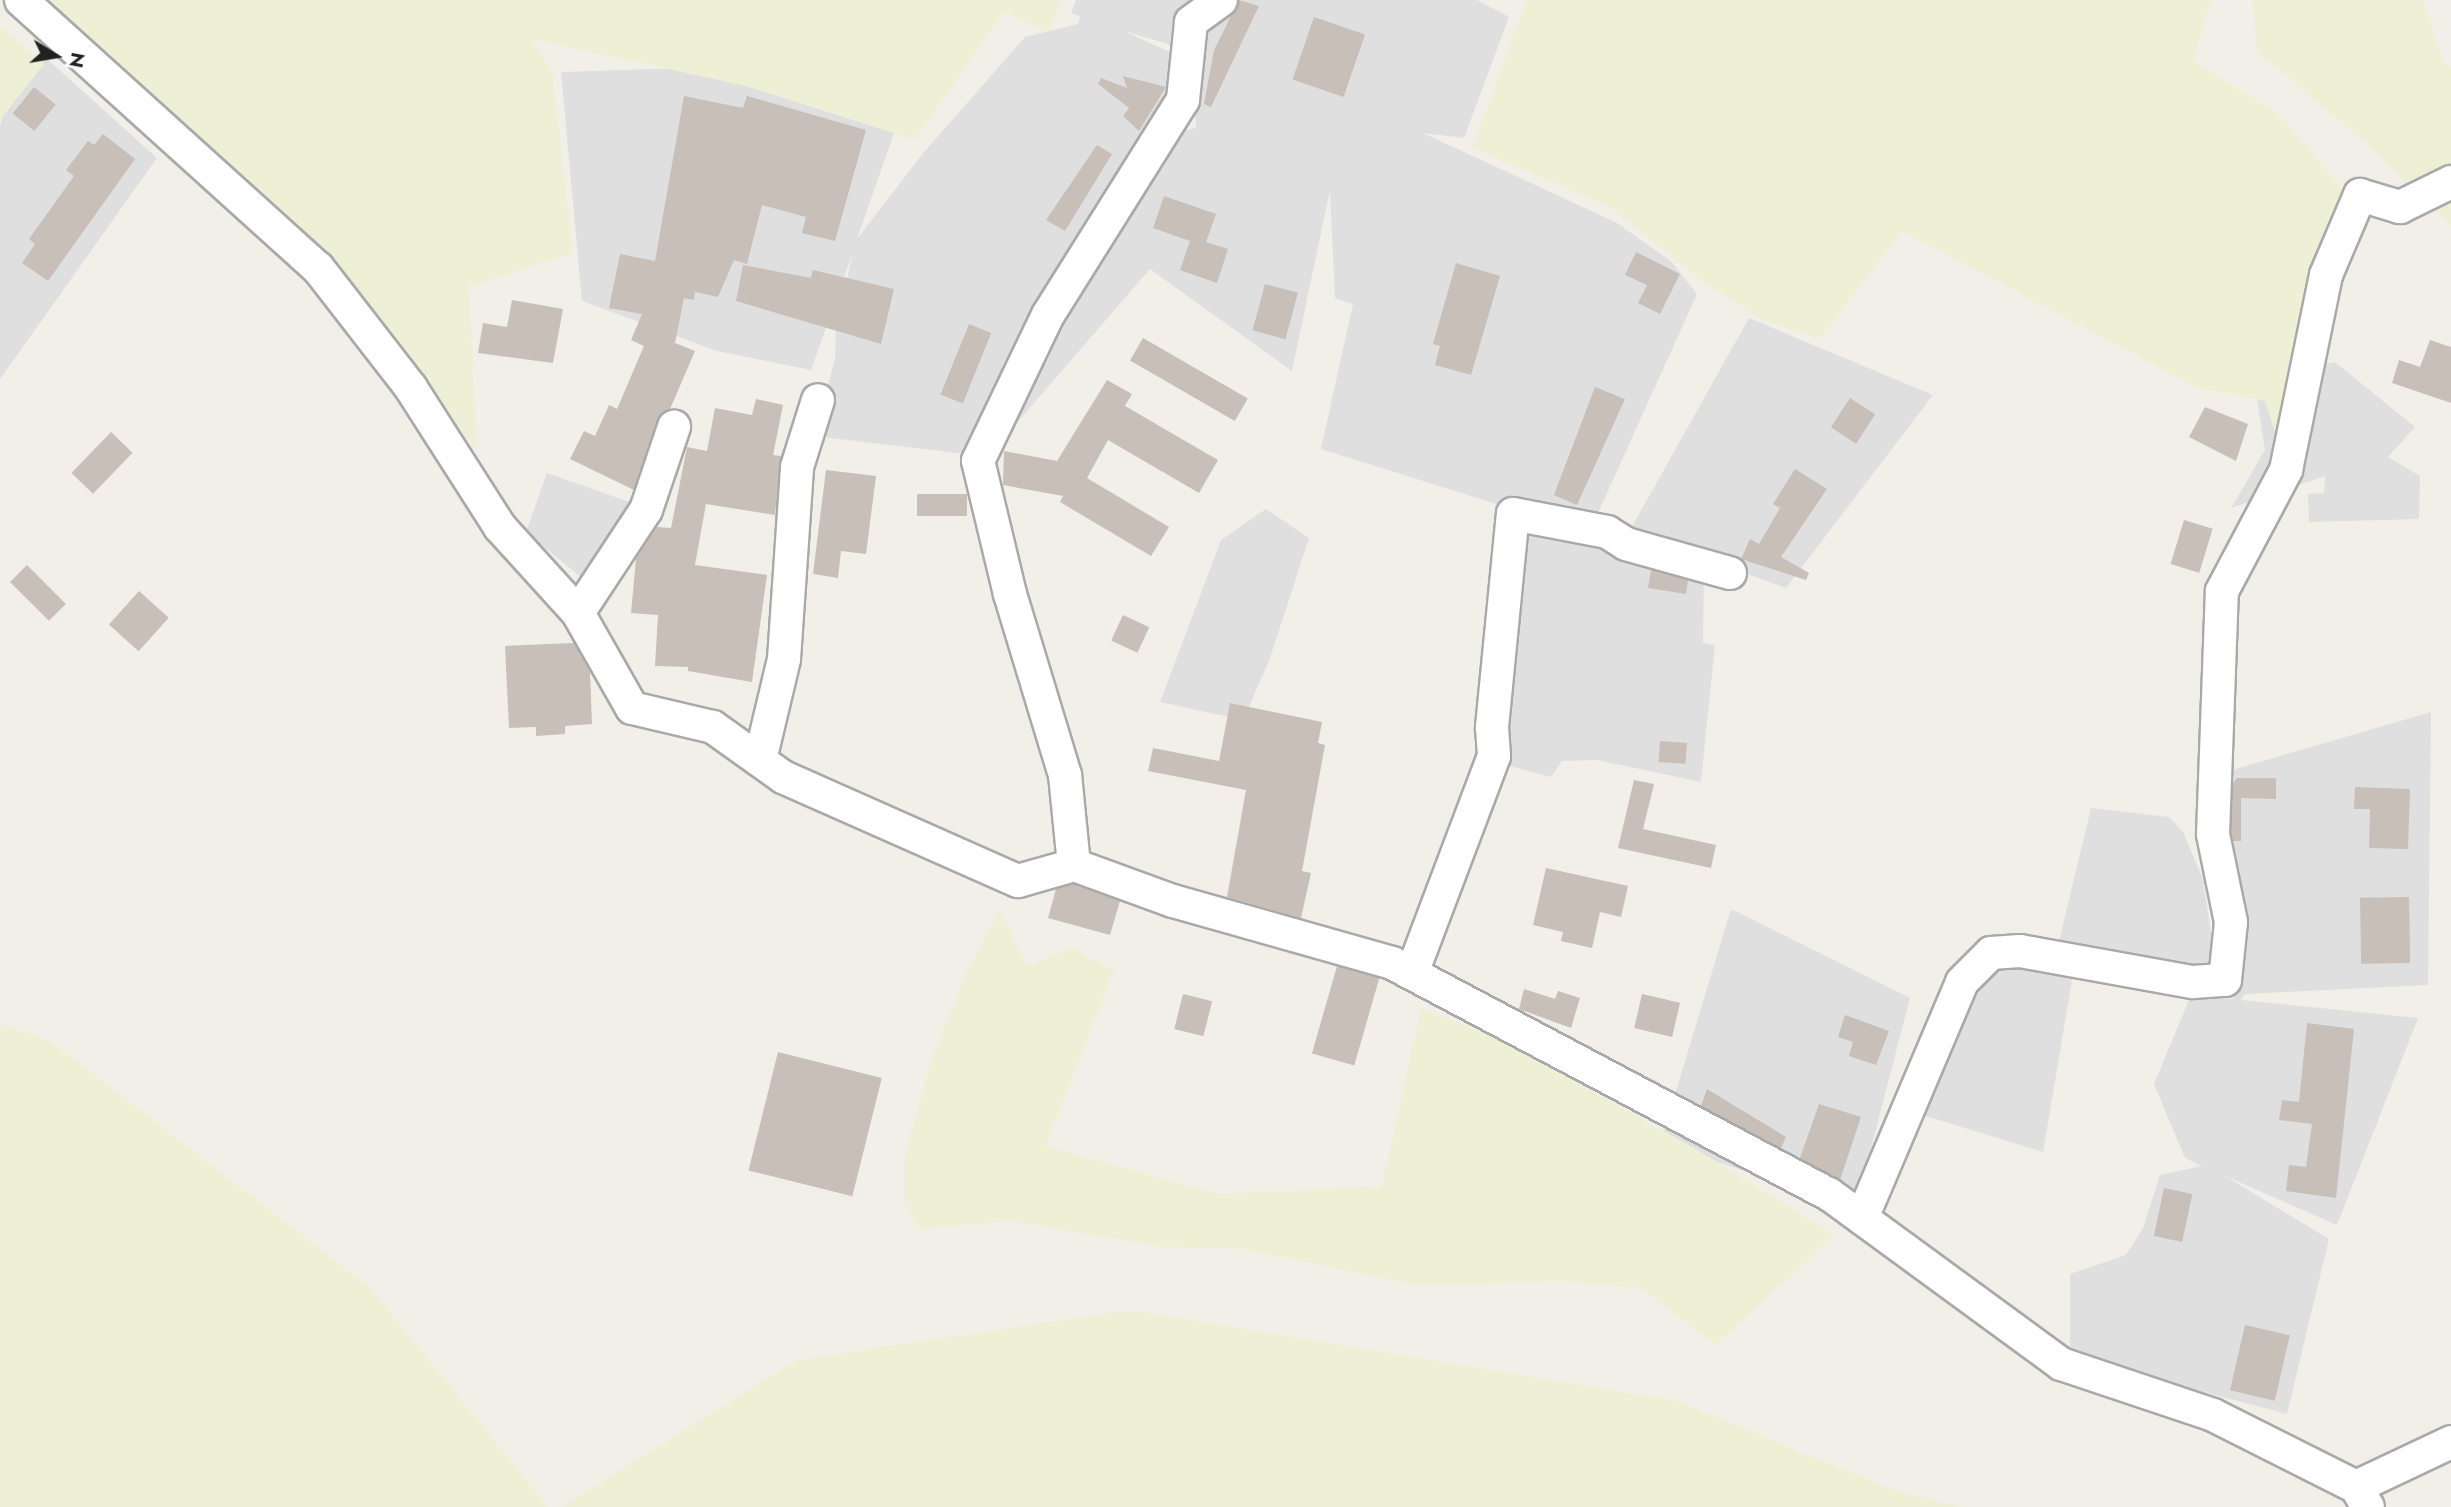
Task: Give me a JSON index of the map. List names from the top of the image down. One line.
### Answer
{"north":"right"}
